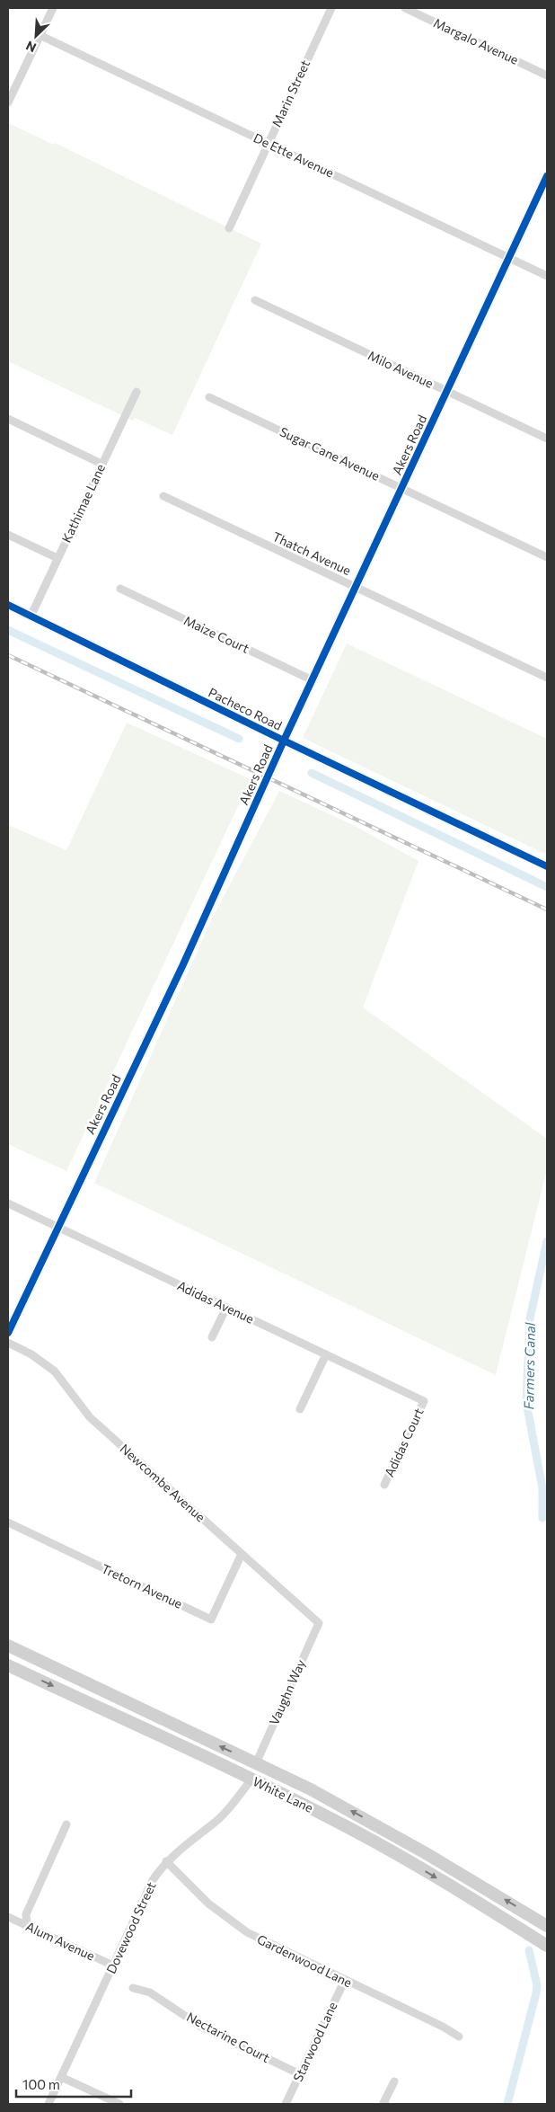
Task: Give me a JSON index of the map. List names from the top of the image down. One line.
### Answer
{"streets":{"main road":["White Lane"],"street":["Margalo Avenue","Marin Street","De Ette Avenue","Milo Avenue","Akers Road","Sugar Cane Avenue","Kathimae Lane","Thatch Avenue","Maize Court","Pacheco Road","Adidas Avenue","Adidas Court","Newcombe Avenue","Tretorn Avenue","Vaughn Way","Dovewood Street","Alum Avenue","Gardenwood Lane","Nectarine Court","Starwood Lane"]},"crossings":[["Marin Street","De Ette Avenue"],["De Ette Avenue","Akers Road"],["Milo Avenue","Akers Road"],["Akers Road","Sugar Cane Avenue"],["Akers Road","Thatch Avenue"],["Akers Road","Maize Court"],["Akers Road","Pacheco Road"],["Akers Road","Adidas Avenue"],["Kathimae Lane","Pacheco Road"],["Adidas Avenue","Adidas Court"],["Newcombe Avenue","Tretorn Avenue"],["Newcombe Avenue","Vaughn Way"],["Vaughn Way","White Lane"],["White Lane","Dovewood Street"],["Dovewood Street","Alum Avenue"],["Dovewood Street","Gardenwood Lane"],["Gardenwood Lane","Starwood Lane"],["Nectarine Court","Starwood Lane"]],"water":["Farmers Canal"],"scale_bar":"100 m","north":"bottom left"}
